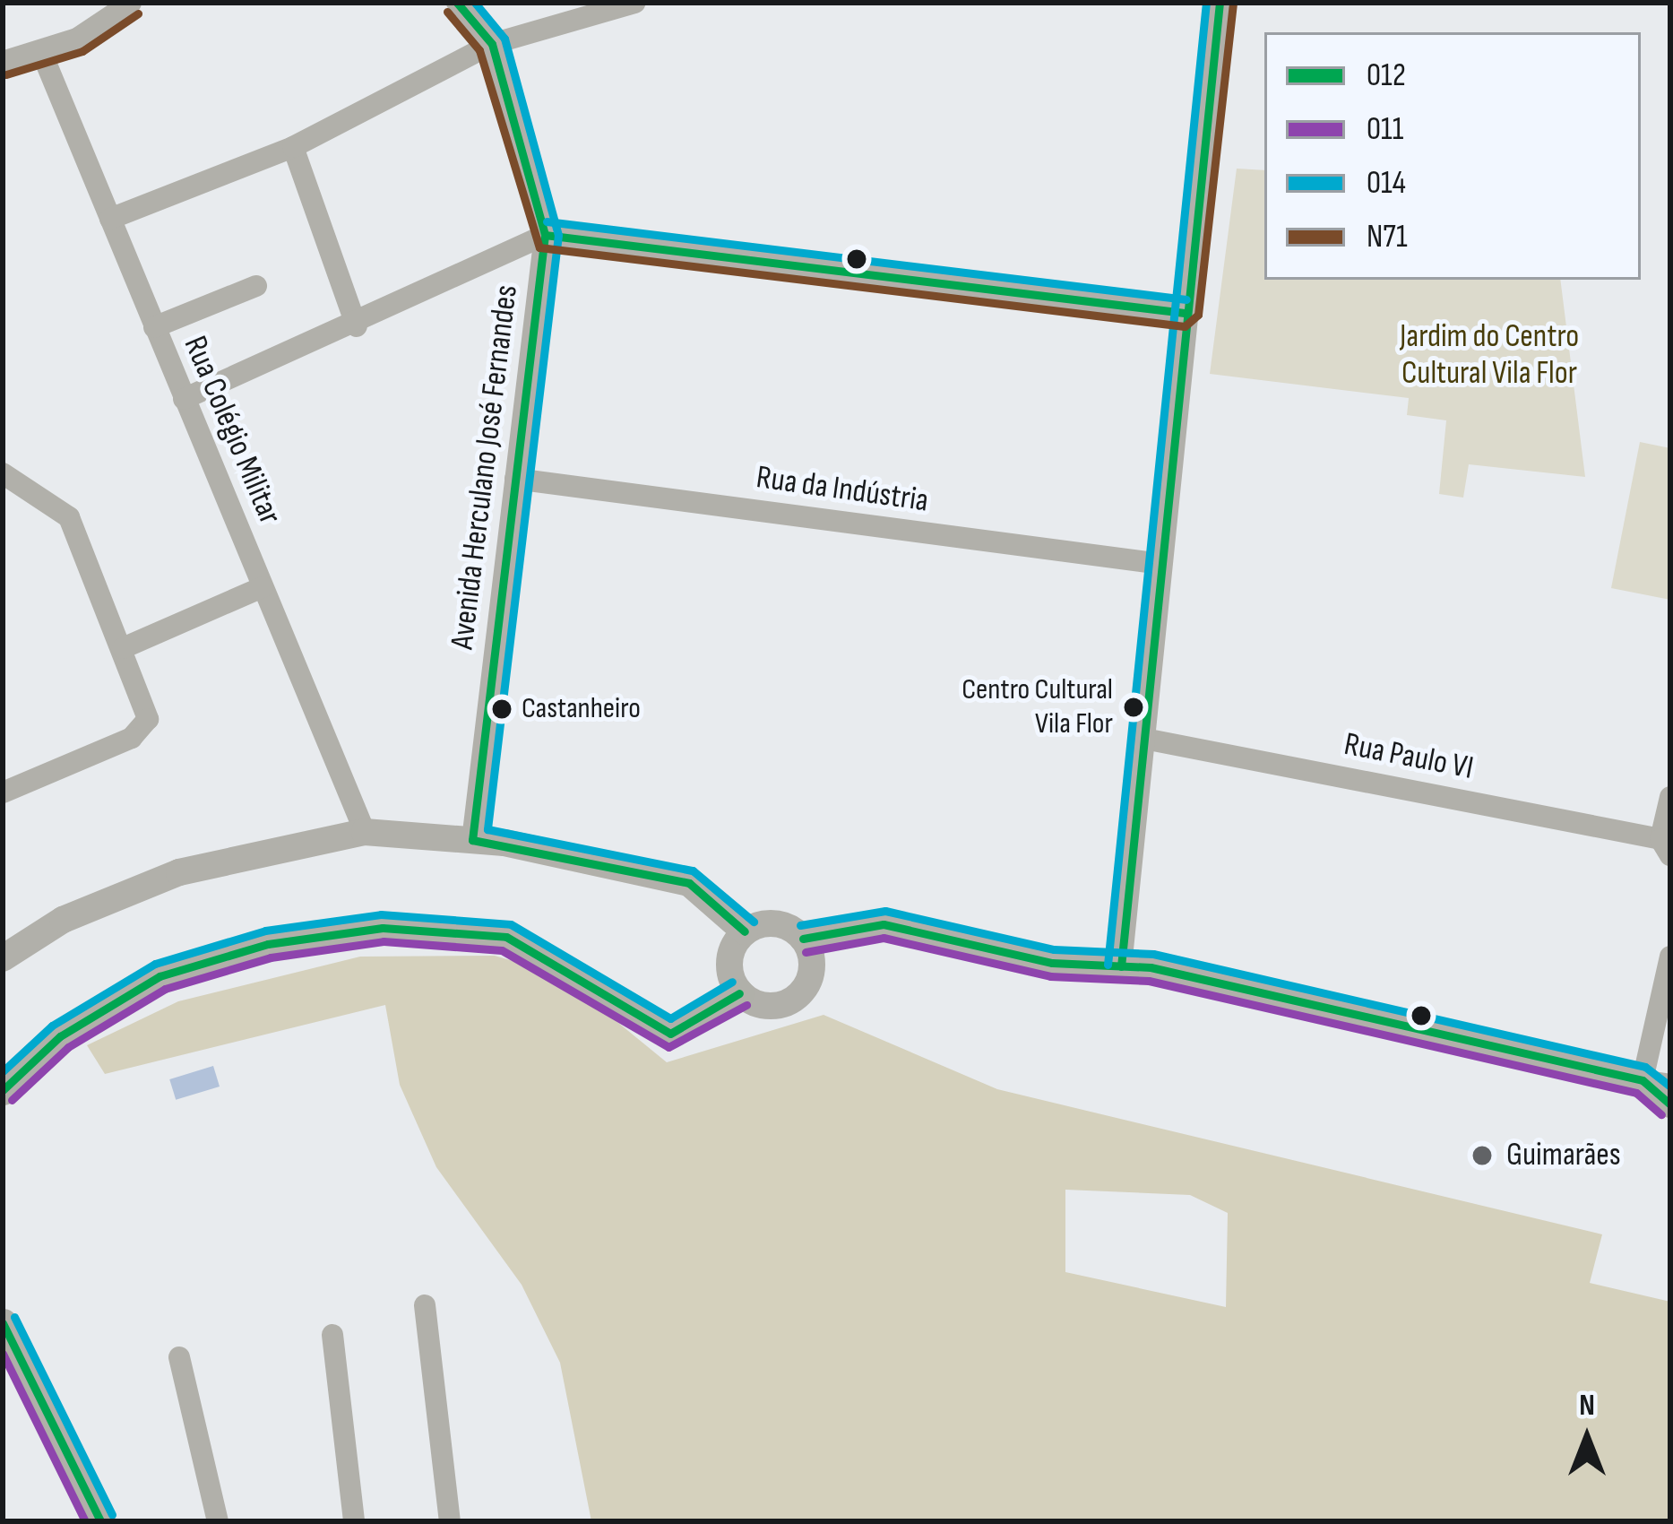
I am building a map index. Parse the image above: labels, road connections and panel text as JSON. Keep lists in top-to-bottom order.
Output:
{
  "streets": {
    "street": [
      "Rua Colégio Militar",
      "Avenida Herculano José Fernandes",
      "Rua da Indústria",
      "Rua Paulo VI"
    ]
  },
  "crossings": [
    ["Avenida Herculano José Fernandes", "Rua da Indústria"]
  ],
  "parks": ["Jardim do Centro Cultural Vila Flor"],
  "places": ["Centro Cultural Vila Flor", "Castanheiro", "Guimarães"],
  "lines": [
    "transit line 012",
    "transit line 014",
    "transit line N71",
    "transit line 011"
  ],
  "legend": [
    "012",
    "011",
    "014",
    "N71"
  ],
  "north": "top"
}
